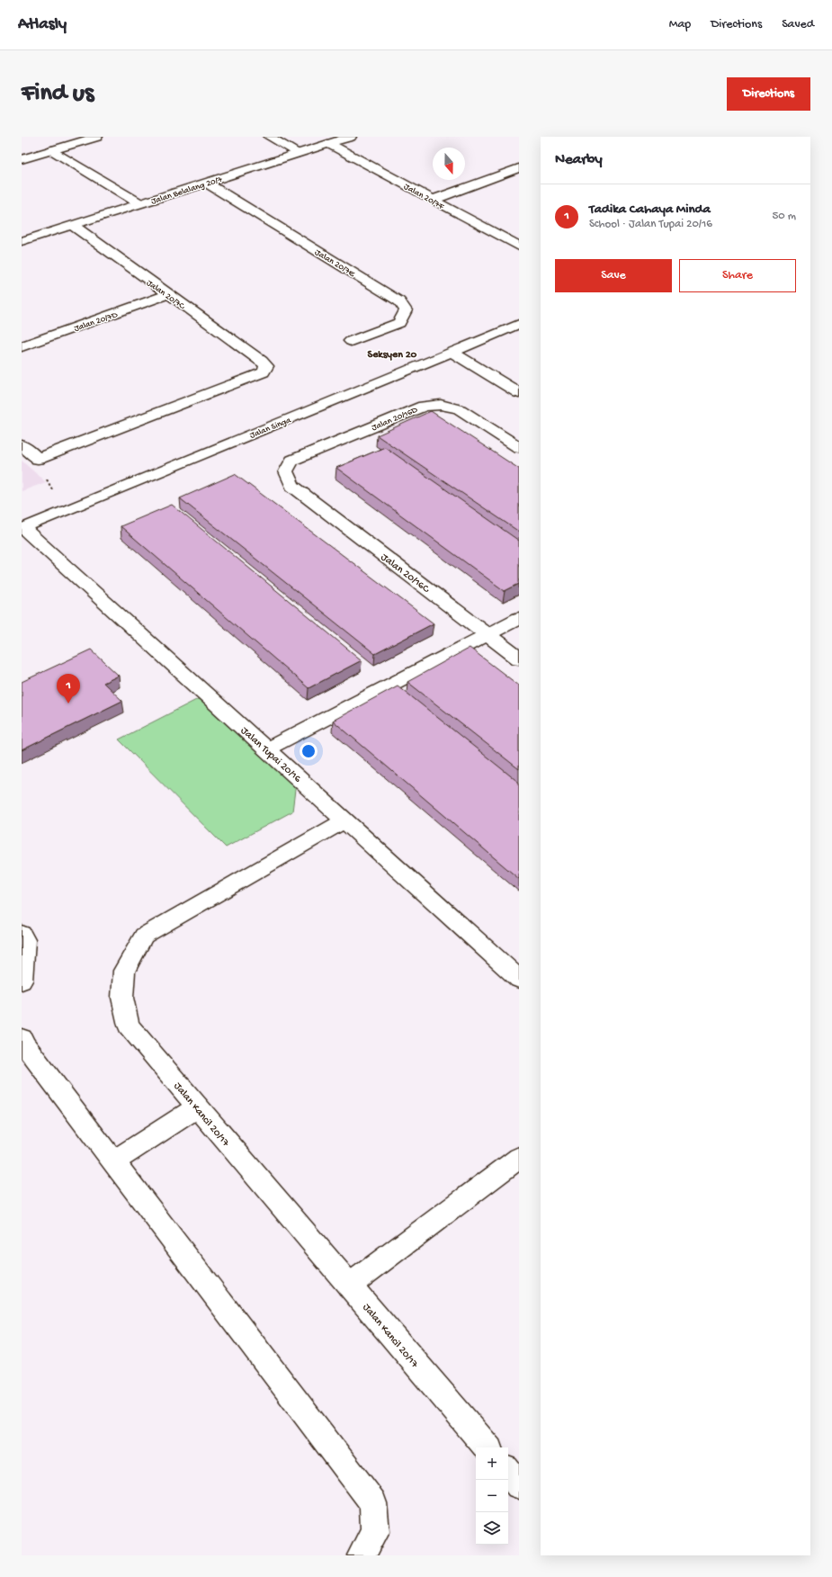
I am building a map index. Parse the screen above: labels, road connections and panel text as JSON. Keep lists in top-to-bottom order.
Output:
{
  "streets": {
    "street": [
      "Jalan Belalang 20/7",
      "Jalan 20/7F",
      "Jalan 20/7E",
      "Jalan 20/7C",
      "Jalan 20/7D",
      "Jalan 20/16D",
      "Jalan Singa",
      "Jalan 20/16C",
      "Jalan Tupai 20/16",
      "Jalan Kancil 20/17"
    ]
  },
  "crossings": [
    ["Jalan Belalang 20/7", "Jalan 20/7F"],
    ["Jalan Belalang 20/7", "Jalan 20/7E"],
    ["Jalan Belalang 20/7", "Jalan 20/7C"],
    ["Jalan 20/7C", "Jalan 20/7D"],
    ["Jalan 20/16D", "Jalan 20/16C"],
    ["Jalan Singa", "Jalan Tupai 20/16"],
    ["Jalan Tupai 20/16", "Jalan Kancil 20/17"]
  ],
  "districts": ["Seksyen 20"],
  "north": "bottom",
  "page": {
    "header": "Atlasly",
    "nav": ["Map", "Directions", "Saved"],
    "buttons": [
      "Directions",
      ["Save", "Share"]
    ],
    "title": "Find us",
    "heading": "Nearby",
    "list": [
      {
        "mark": "1",
        "name": "Tadika Cahaya Minda",
        "note": "School · Jalan Tupai 20/16",
        "value": "50 m"
      }
    ],
    "pins": "1",
    "map_buttons": ["+", "−"]
  }
}
